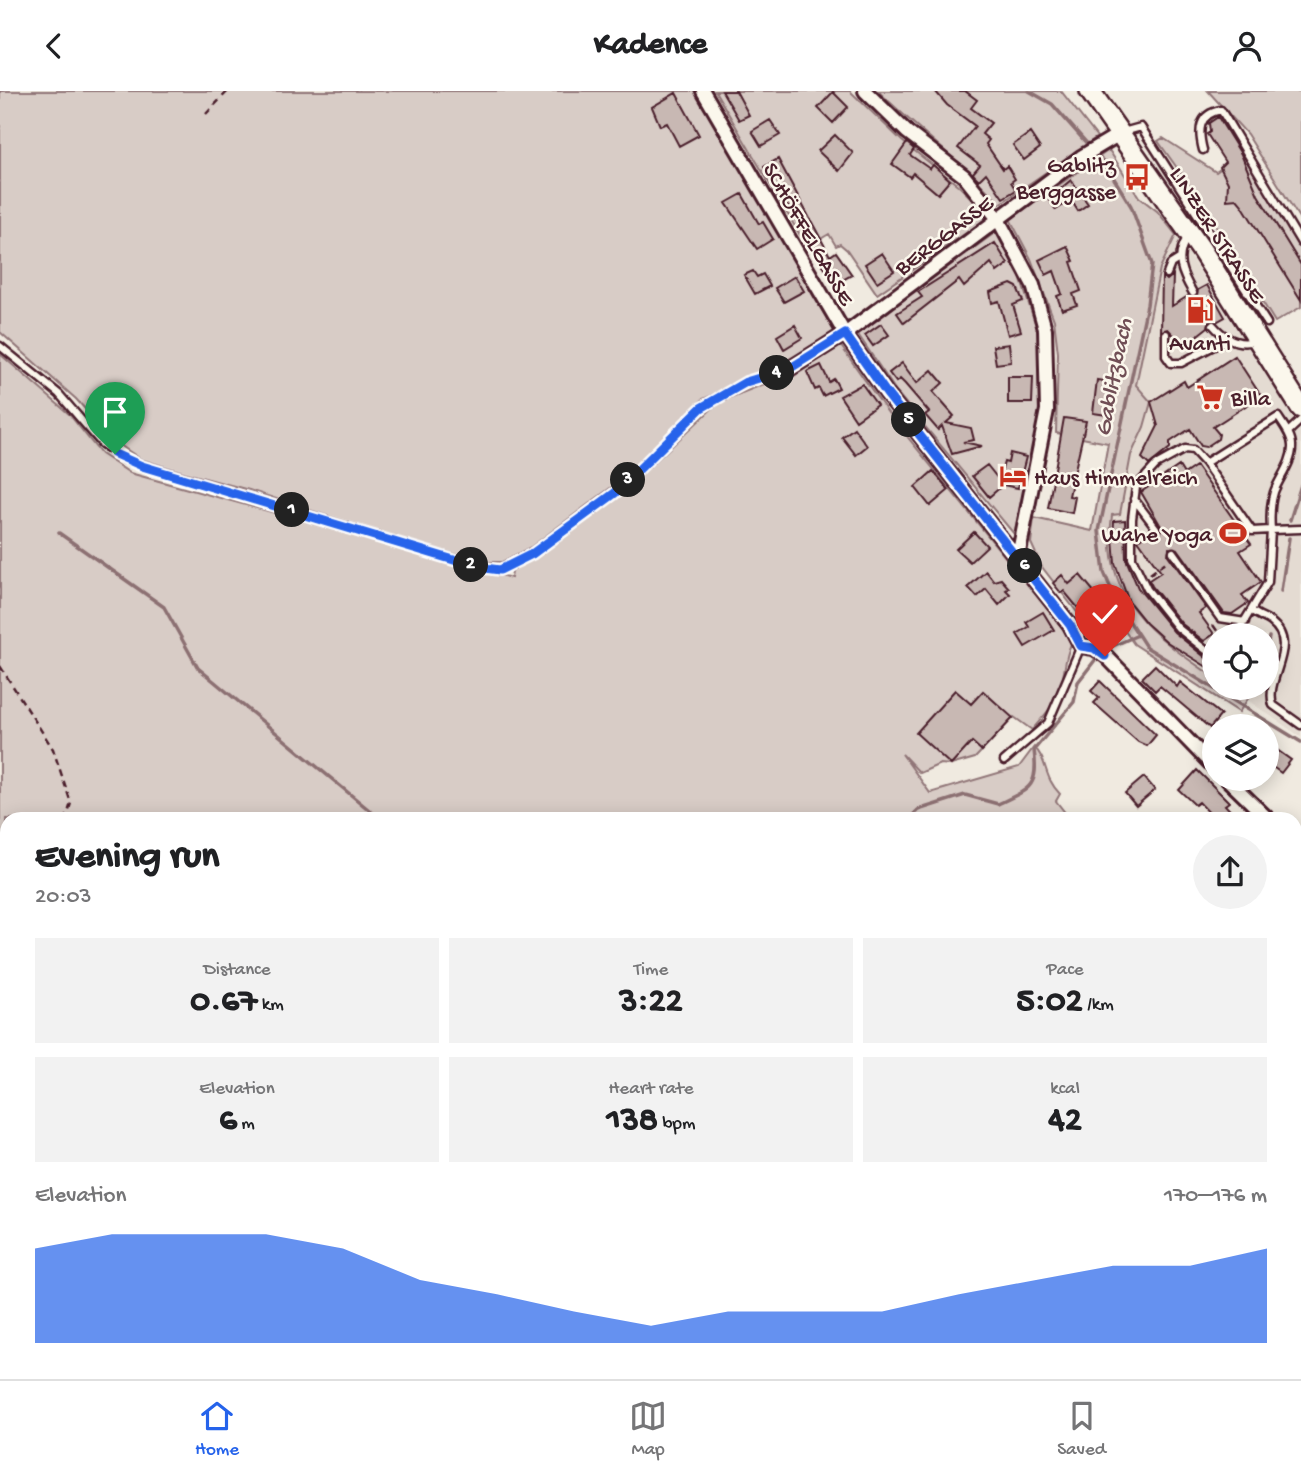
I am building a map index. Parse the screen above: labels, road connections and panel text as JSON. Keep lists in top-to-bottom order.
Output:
{
  "streets": {
    "main road": ["LINZER STRASSE"],
    "street": ["SCHÖFFELGASSE", "BERGGASSE"]
  },
  "crossings": [
    ["SCHÖFFELGASSE", "BERGGASSE"],
    ["BERGGASSE", "LINZER STRASSE"]
  ],
  "water": ["Gablitzbach"],
  "places": {
    "bus stop": ["Gablitz Berggasse"],
    "fuel station": ["Avanti"],
    "supermarket": ["Billa"],
    "hotel": ["Haus Himmelreich"],
    "sports": ["Wahe Yoga"]
  },
  "page": {
    "header": "Kadence",
    "pins": [
      "4",
      "5",
      "3",
      "1",
      "2",
      "6"
    ],
    "heading": ["Evening run", "20:03"],
    "stats": [
      ["Distance", "0.67 km"],
      ["Time", "3:22"],
      ["Pace", "5:02 /km"],
      ["Elevation", "6 m"],
      ["Heart rate", "138 bpm"],
      ["kcal", "42"]
    ],
    "chart": ["Elevation", "170–176 m"],
    "tabs": ["Home", "Map", "Saved"]
  }
}
